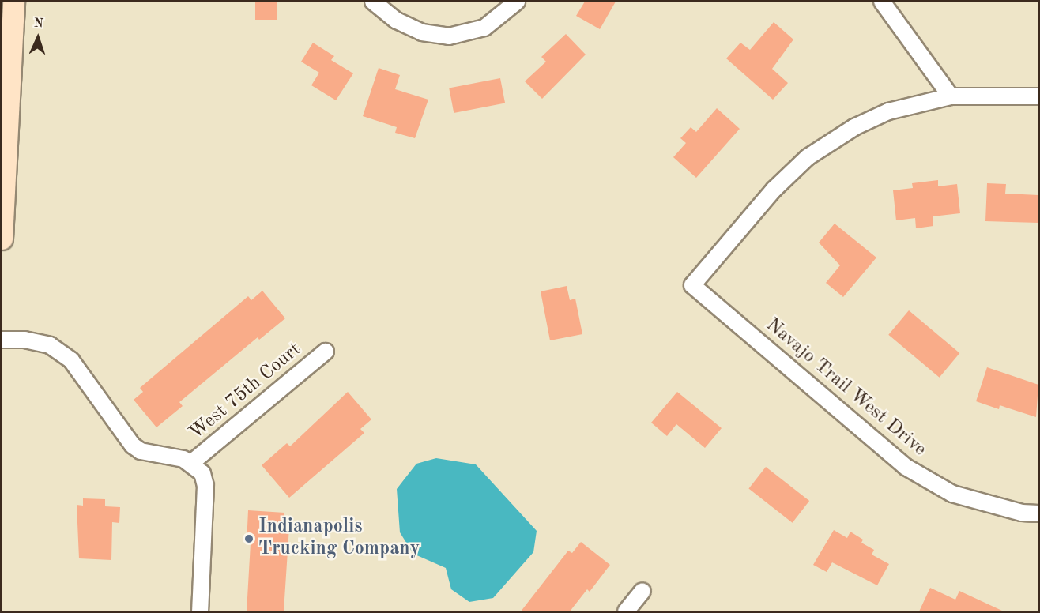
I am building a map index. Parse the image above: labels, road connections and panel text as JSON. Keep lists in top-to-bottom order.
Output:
{
  "streets": {
    "street": ["Navajo Trail West Drive", "West 75th Court"]
  },
  "places": ["Indianapolis Trucking Company"],
  "north": "top"
}
